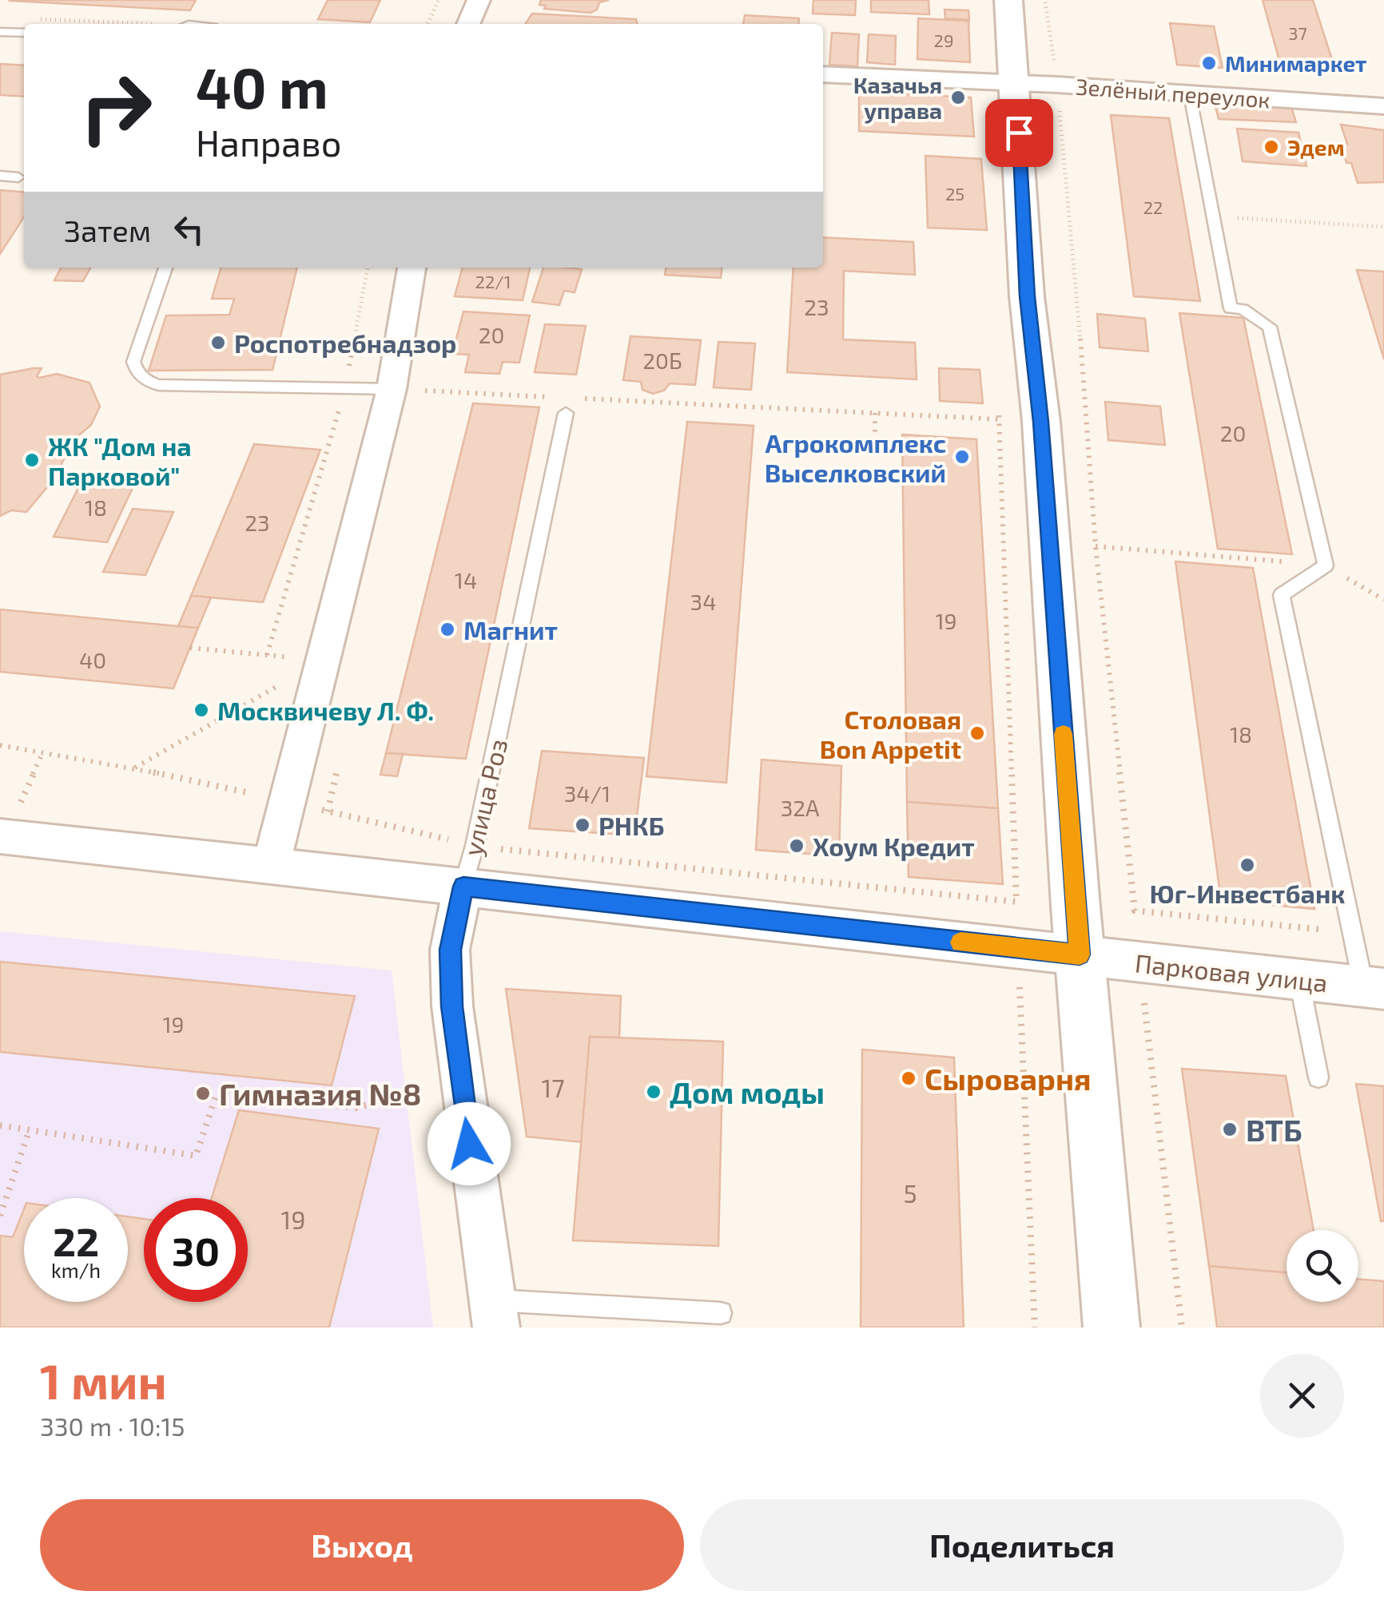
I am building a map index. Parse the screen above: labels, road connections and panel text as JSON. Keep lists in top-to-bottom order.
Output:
{
  "streets": {
    "street": ["Зелёный переулок", "улица Роз", "Парковая улица"]
  },
  "crossings": [
    ["улица Роз", "Парковая улица"]
  ],
  "places": [
    "Минимаркет",
    "Казачья управа",
    "Эдем",
    "Роспотребнадзор",
    "Агрокомплекс Выселковский",
    "ЖК \"Дом на Парковой\"",
    "Магнит",
    "Москвичеву Л. Ф.",
    "Столовая Bon Appetit",
    "РНКБ",
    "Хоум Кредит",
    "Юг-Инвестбанк",
    "Сыроварня",
    "Дом моды",
    "Гимназия №8",
    "ВТБ"
  ],
  "house_numbers": [
    "37",
    "29",
    "25",
    "22",
    "22/1",
    "23",
    "20",
    "20Б",
    "20",
    "18",
    "23",
    "14",
    "34",
    "19",
    "40",
    "18",
    "34/1",
    "32А",
    "19",
    "17",
    "5",
    "19"
  ],
  "page": {
    "turn": ["40 m", "Направо"],
    "then": "Затем",
    "speed": "22 km/h",
    "limit": "30",
    "heading": ["1 мин", "330 m · 10:15"],
    "buttons": ["Выход", "Поделиться"]
  }
}
